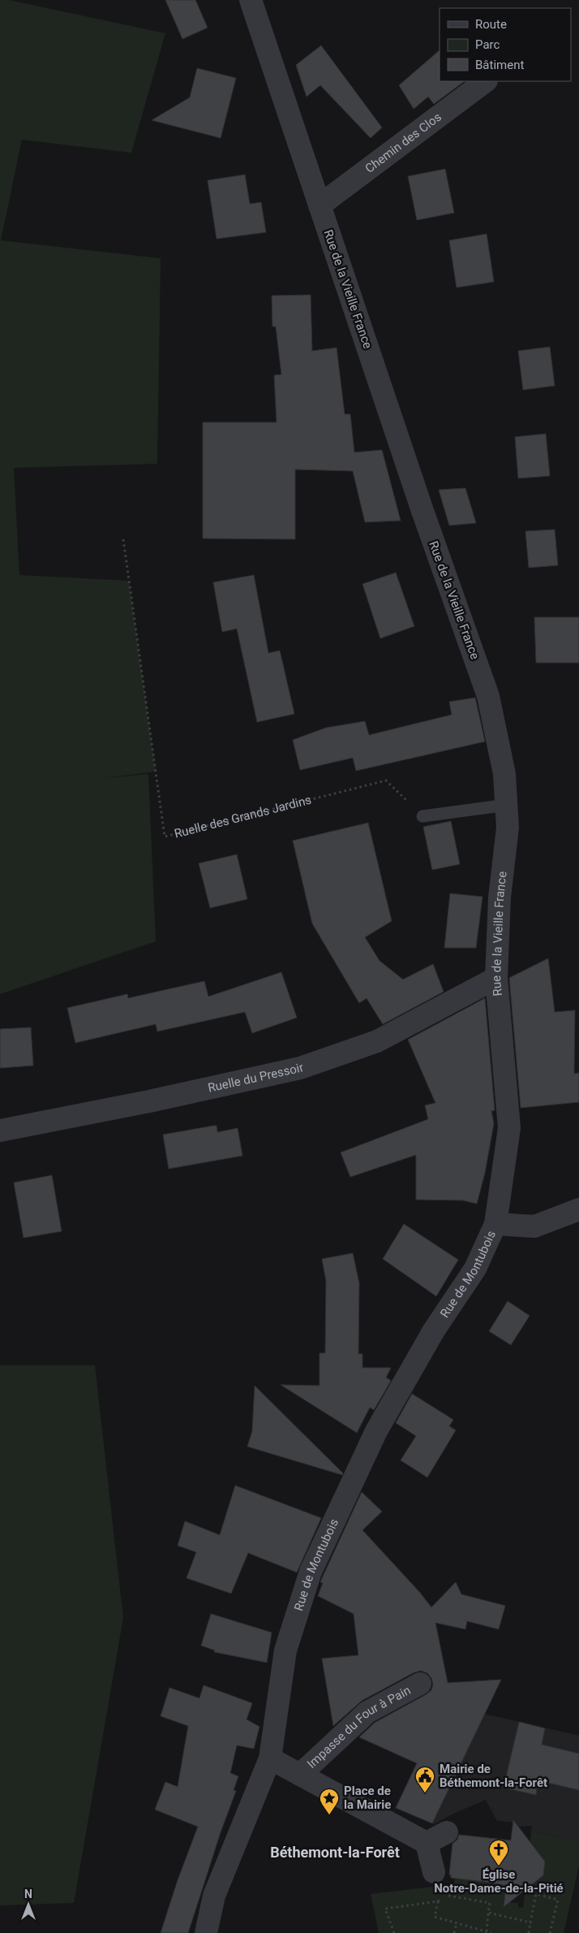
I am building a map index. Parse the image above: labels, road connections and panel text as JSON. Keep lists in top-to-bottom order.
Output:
{
  "streets": {
    "street": [
      "Chemin des Clos",
      "Rue de la Vieille France",
      "Ruelle du Pressoir",
      "Rue de Montubois",
      "Impasse du Four à Pain"
    ],
    "path": ["Ruelle des Grands Jardins"]
  },
  "crossings": [
    ["Chemin des Clos", "Rue de la Vieille France"],
    ["Rue de la Vieille France", "Ruelle du Pressoir"],
    ["Rue de la Vieille France", "Rue de Montubois"]
  ],
  "districts": ["Béthemont-la-Forêt"],
  "places": {
    "public building": ["Mairie de Béthemont-la-Forêt"],
    "place": ["Place de la Mairie"],
    "church": ["Église Notre-Dame-de-la-Pitié"]
  },
  "legend": ["Route", "Parc", "Bâtiment"],
  "north": "top"
}
